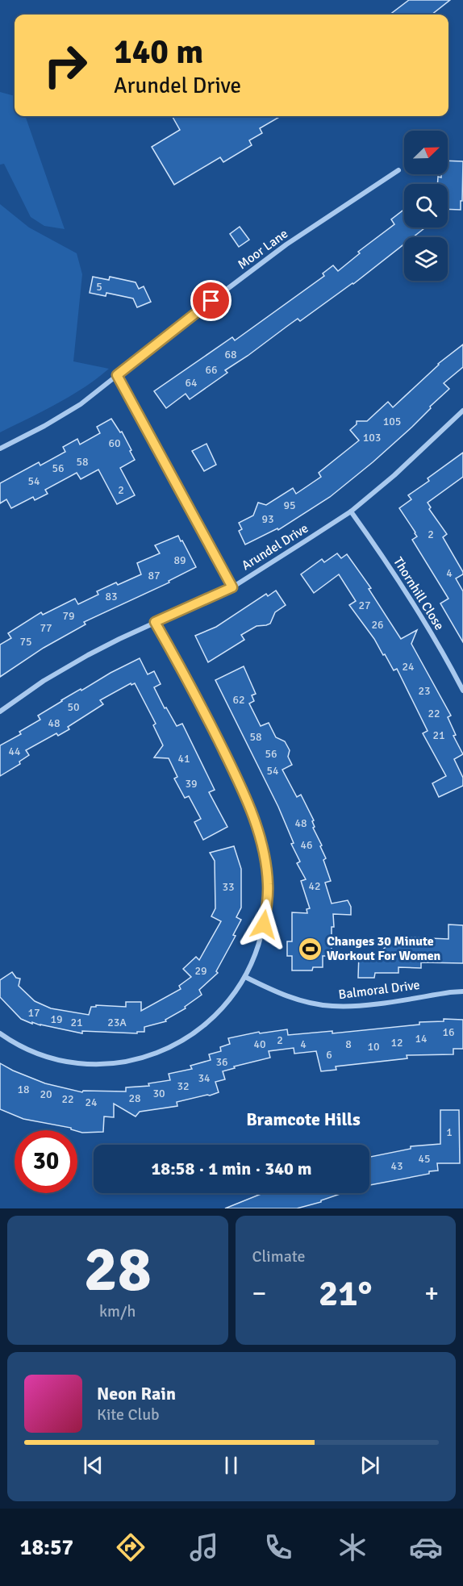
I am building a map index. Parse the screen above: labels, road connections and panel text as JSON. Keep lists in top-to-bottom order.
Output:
{
  "streets": {
    "street": [
      "Moor Lane",
      "Arundel Drive",
      "Thornhill Close",
      "Balmoral Drive"
    ]
  },
  "crossings": [
    ["Arundel Drive", "Thornhill Close"]
  ],
  "districts": ["Bramcote Hills"],
  "places": {
    "sports": ["Changes 30 Minute Workout For Women"]
  },
  "house_numbers": [
    "5",
    "68",
    "66",
    "64",
    "105",
    "103",
    "60",
    "58",
    "56",
    "54",
    "2",
    "95",
    "93",
    "2",
    "89",
    "4",
    "87",
    "83",
    "27",
    "79",
    "26",
    "77",
    "75",
    "24",
    "23",
    "62",
    "50",
    "22",
    "48",
    "21",
    "58",
    "44",
    "56",
    "41",
    "54",
    "39",
    "48",
    "46",
    "42",
    "33",
    "29",
    "17",
    "19",
    "21",
    "23A",
    "16",
    "14",
    "2",
    "12",
    "40",
    "4",
    "8",
    "10",
    "6",
    "36",
    "34",
    "32",
    "18",
    "30",
    "20",
    "28",
    "22",
    "24",
    "1",
    "45",
    "43"
  ],
  "north": "top right",
  "page": {
    "turn": ["140 m", "Arundel Drive"],
    "limit": "30",
    "trip": "18:58 · 1 min · 340 m",
    "tile": [
      ["28", "km/h"],
      "Climate"
    ],
    "heat": ["−", "21°", "+"],
    "song": ["Neon Rain", "Kite Club"],
    "tabs": "18:57"
  }
}
